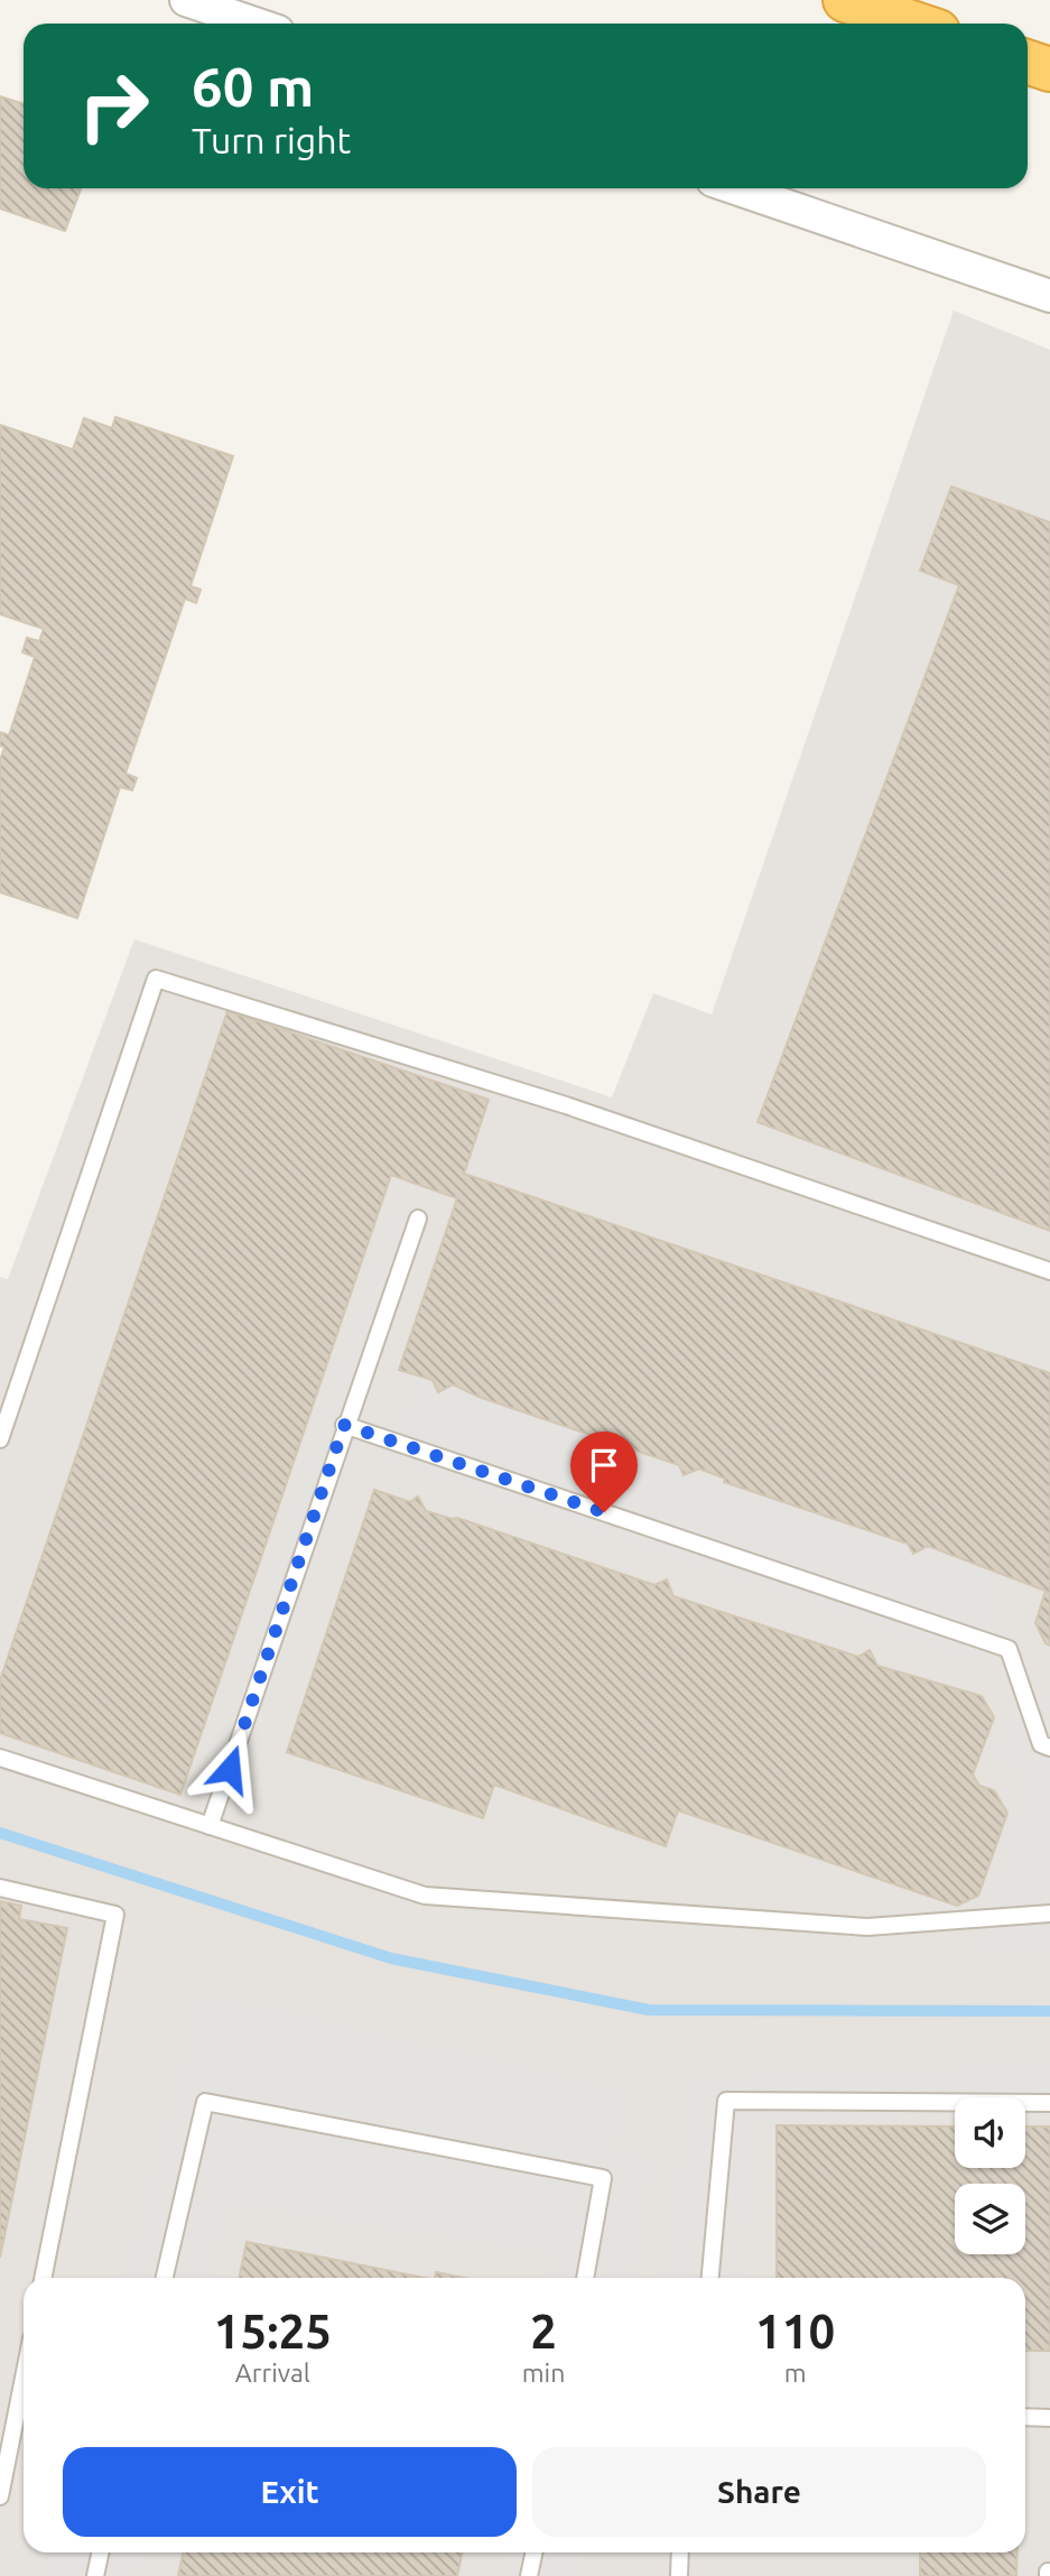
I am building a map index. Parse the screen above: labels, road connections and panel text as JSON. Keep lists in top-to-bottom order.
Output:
{
  "page": {
    "turn": ["60 m", "Turn right"],
    "eta": [
      "15:25",
      "Arrival",
      "2",
      "min",
      "110",
      "m"
    ],
    "buttons": ["Exit", "Share"]
  }
}
